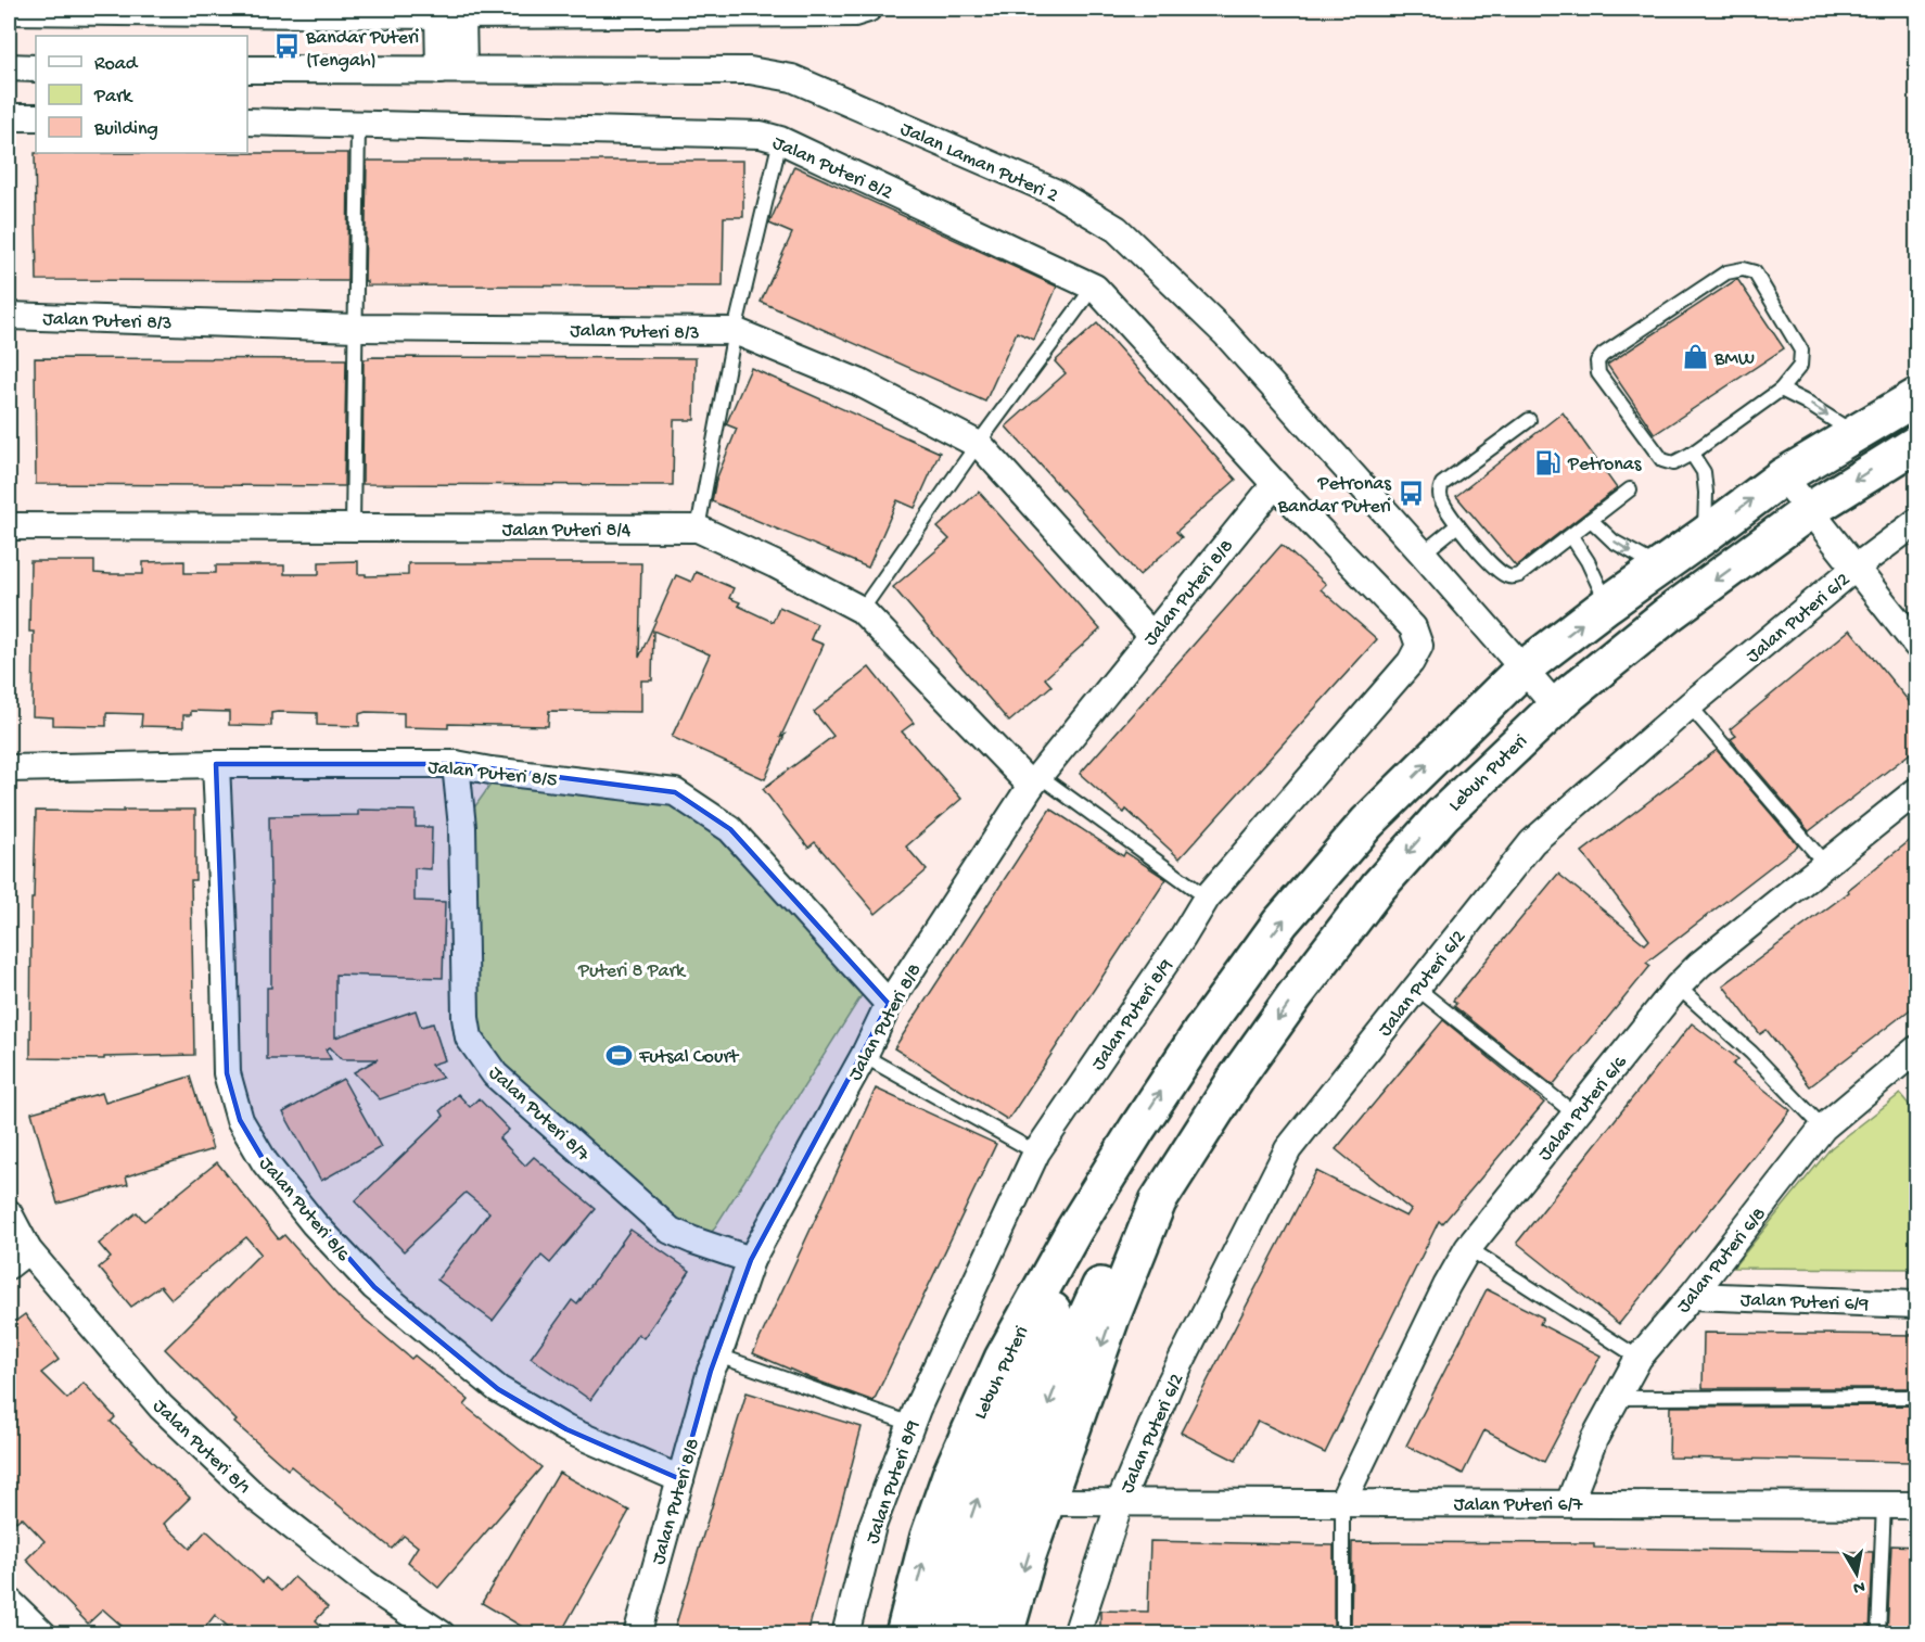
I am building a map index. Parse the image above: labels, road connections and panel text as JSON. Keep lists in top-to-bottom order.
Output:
{
  "streets": {
    "main road": ["Lebuh Puteri"],
    "street": [
      "Jalan Laman Puteri 2",
      "Jalan Puteri 8/2",
      "Jalan Puteri 8/3",
      "Jalan Puteri 8/4",
      "Jalan Puteri 8/8",
      "Jalan Puteri 6/2",
      "Jalan Puteri 8/5",
      "Jalan Puteri 8/9",
      "Jalan Puteri 6/6",
      "Jalan Puteri 8/7",
      "Jalan Puteri 8/6",
      "Jalan Puteri 6/8",
      "Jalan Puteri 6/9",
      "Jalan Puteri 8/1",
      "Jalan Puteri 6/7"
    ]
  },
  "crossings": [
    ["Jalan Laman Puteri 2", "Lebuh Puteri"],
    ["Jalan Puteri 8/2", "Jalan Puteri 8/8"],
    ["Jalan Puteri 8/2", "Jalan Puteri 8/9"],
    ["Jalan Puteri 8/3", "Jalan Puteri 8/8"],
    ["Jalan Puteri 8/4", "Jalan Puteri 8/8"],
    ["Jalan Puteri 8/8", "Jalan Puteri 8/5"],
    ["Jalan Puteri 8/8", "Jalan Puteri 8/9"],
    ["Jalan Puteri 8/8", "Jalan Puteri 8/7"],
    ["Jalan Puteri 8/8", "Jalan Puteri 8/6"],
    ["Jalan Puteri 6/2", "Jalan Puteri 6/7"],
    ["Jalan Puteri 8/5", "Jalan Puteri 8/7"],
    ["Jalan Puteri 8/5", "Jalan Puteri 8/6"],
    ["Lebuh Puteri", "Jalan Puteri 6/7"],
    ["Jalan Puteri 6/6", "Jalan Puteri 6/7"],
    ["Jalan Puteri 6/8", "Jalan Puteri 6/9"],
    ["Jalan Puteri 6/8", "Jalan Puteri 6/7"]
  ],
  "parks": ["Puteri 8 Park"],
  "places": {
    "bus stop": ["Bandar Puteri (Tengah)", "Petronas Bandar Puteri"],
    "shop": ["BMW"],
    "fuel station": ["Petronas"],
    "sports": ["Futsal Court"]
  },
  "legend": ["Road", "Park", "Building"],
  "north": "bottom"
}
